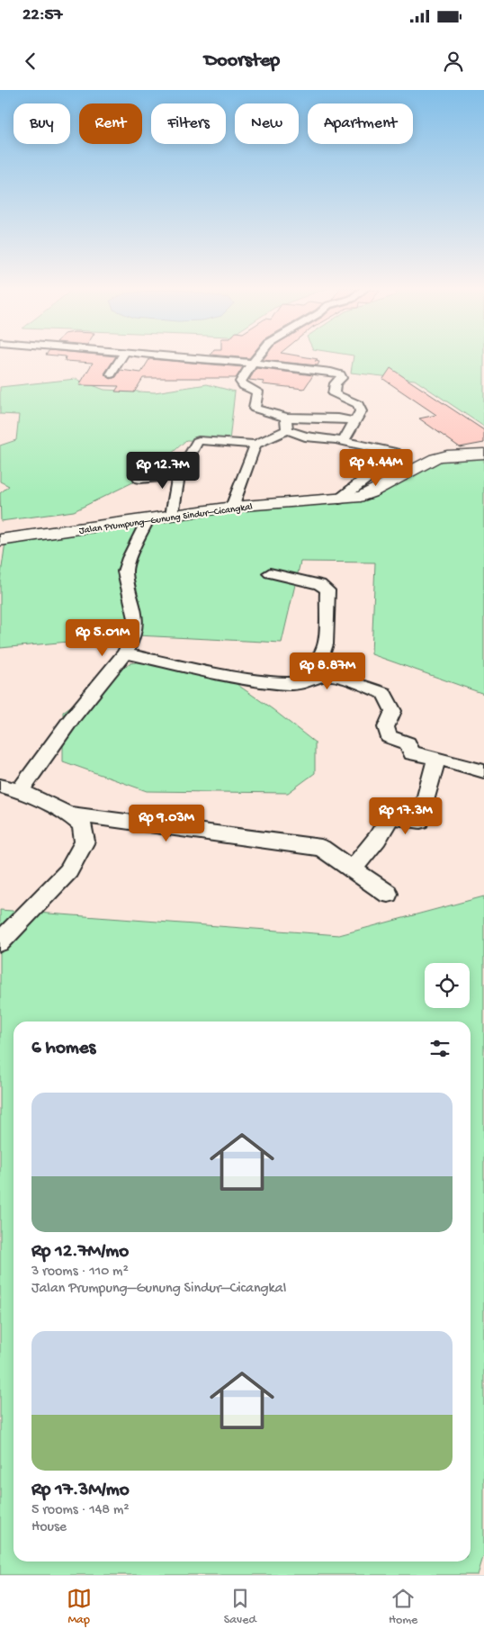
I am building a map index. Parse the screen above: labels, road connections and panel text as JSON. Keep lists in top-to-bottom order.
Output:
{
  "streets": {
    "main road": ["Jalan Prumpung–Gunung Sindur–Cicangkal"]
  },
  "page": {
    "status": "22:57",
    "header": "Doorstep",
    "chip": [
      "Buy",
      "Rent",
      "Filters",
      "New",
      "Apartment"
    ],
    "price": [
      "Rp 4.44M",
      "Rp 12.7M",
      "Rp 5.01M",
      "Rp 8.87M",
      "Rp 17.3M",
      "Rp 9.03M"
    ],
    "heading": "6 homes",
    "list": [
      {
        "name": "Rp 12.7M/mo",
        "note": "3 rooms · 110 m² · Jalan Prumpung–Gunung Sindur–Cicangkal"
      },
      {
        "name": "Rp 17.3M/mo",
        "note": "5 rooms · 148 m² · House"
      }
    ],
    "tabs": ["Map", "Saved", "Home"]
  }
}
